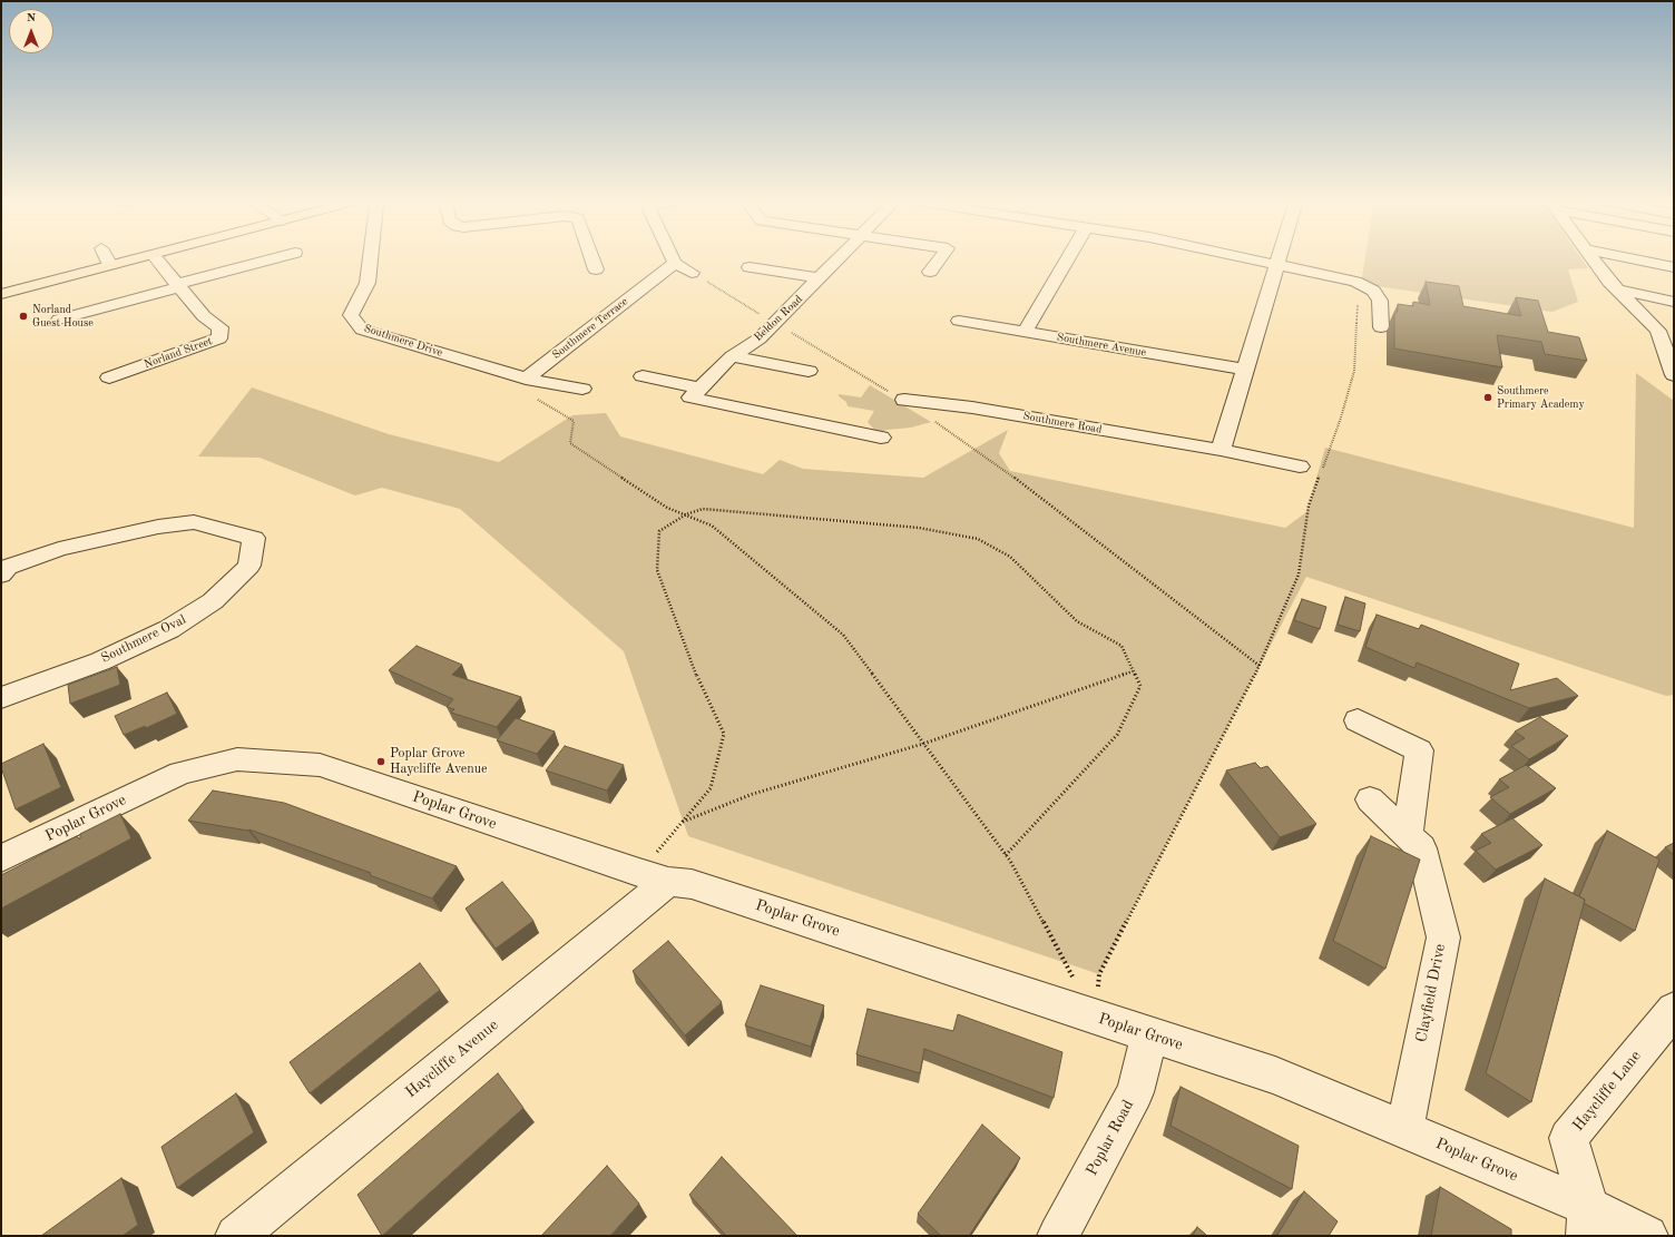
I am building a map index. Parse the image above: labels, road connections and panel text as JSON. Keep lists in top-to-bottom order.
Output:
{
  "streets": {
    "street": [
      "Beldon Road",
      "Southmere Terrace",
      "Southmere Drive",
      "Southmere Avenue",
      "Norland Street",
      "Southmere Road",
      "Southmere Oval",
      "Poplar Grove",
      "Clayfield Drive",
      "Haycliffe Avenue",
      "Haycliffe Lane",
      "Poplar Road"
    ]
  },
  "crossings": [
    ["Southmere Terrace", "Southmere Drive"],
    ["Poplar Grove", "Clayfield Drive"],
    ["Poplar Grove", "Haycliffe Avenue"],
    ["Poplar Grove", "Haycliffe Lane"],
    ["Poplar Grove", "Poplar Road"]
  ],
  "places": ["Norland Guest House", "Southmere Primary Academy", "Poplar Grove Haycliffe Avenue"],
  "north": "top"
}
